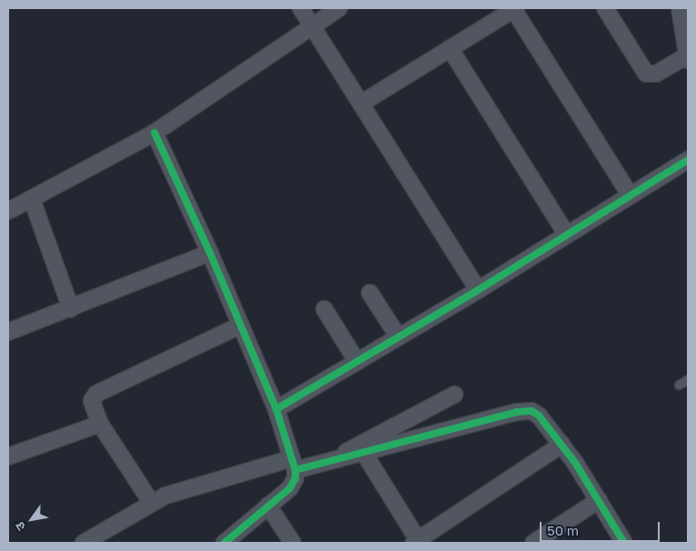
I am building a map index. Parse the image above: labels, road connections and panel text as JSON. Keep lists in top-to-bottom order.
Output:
{
  "scale_bar": "50 m",
  "north": "bottom left"
}
